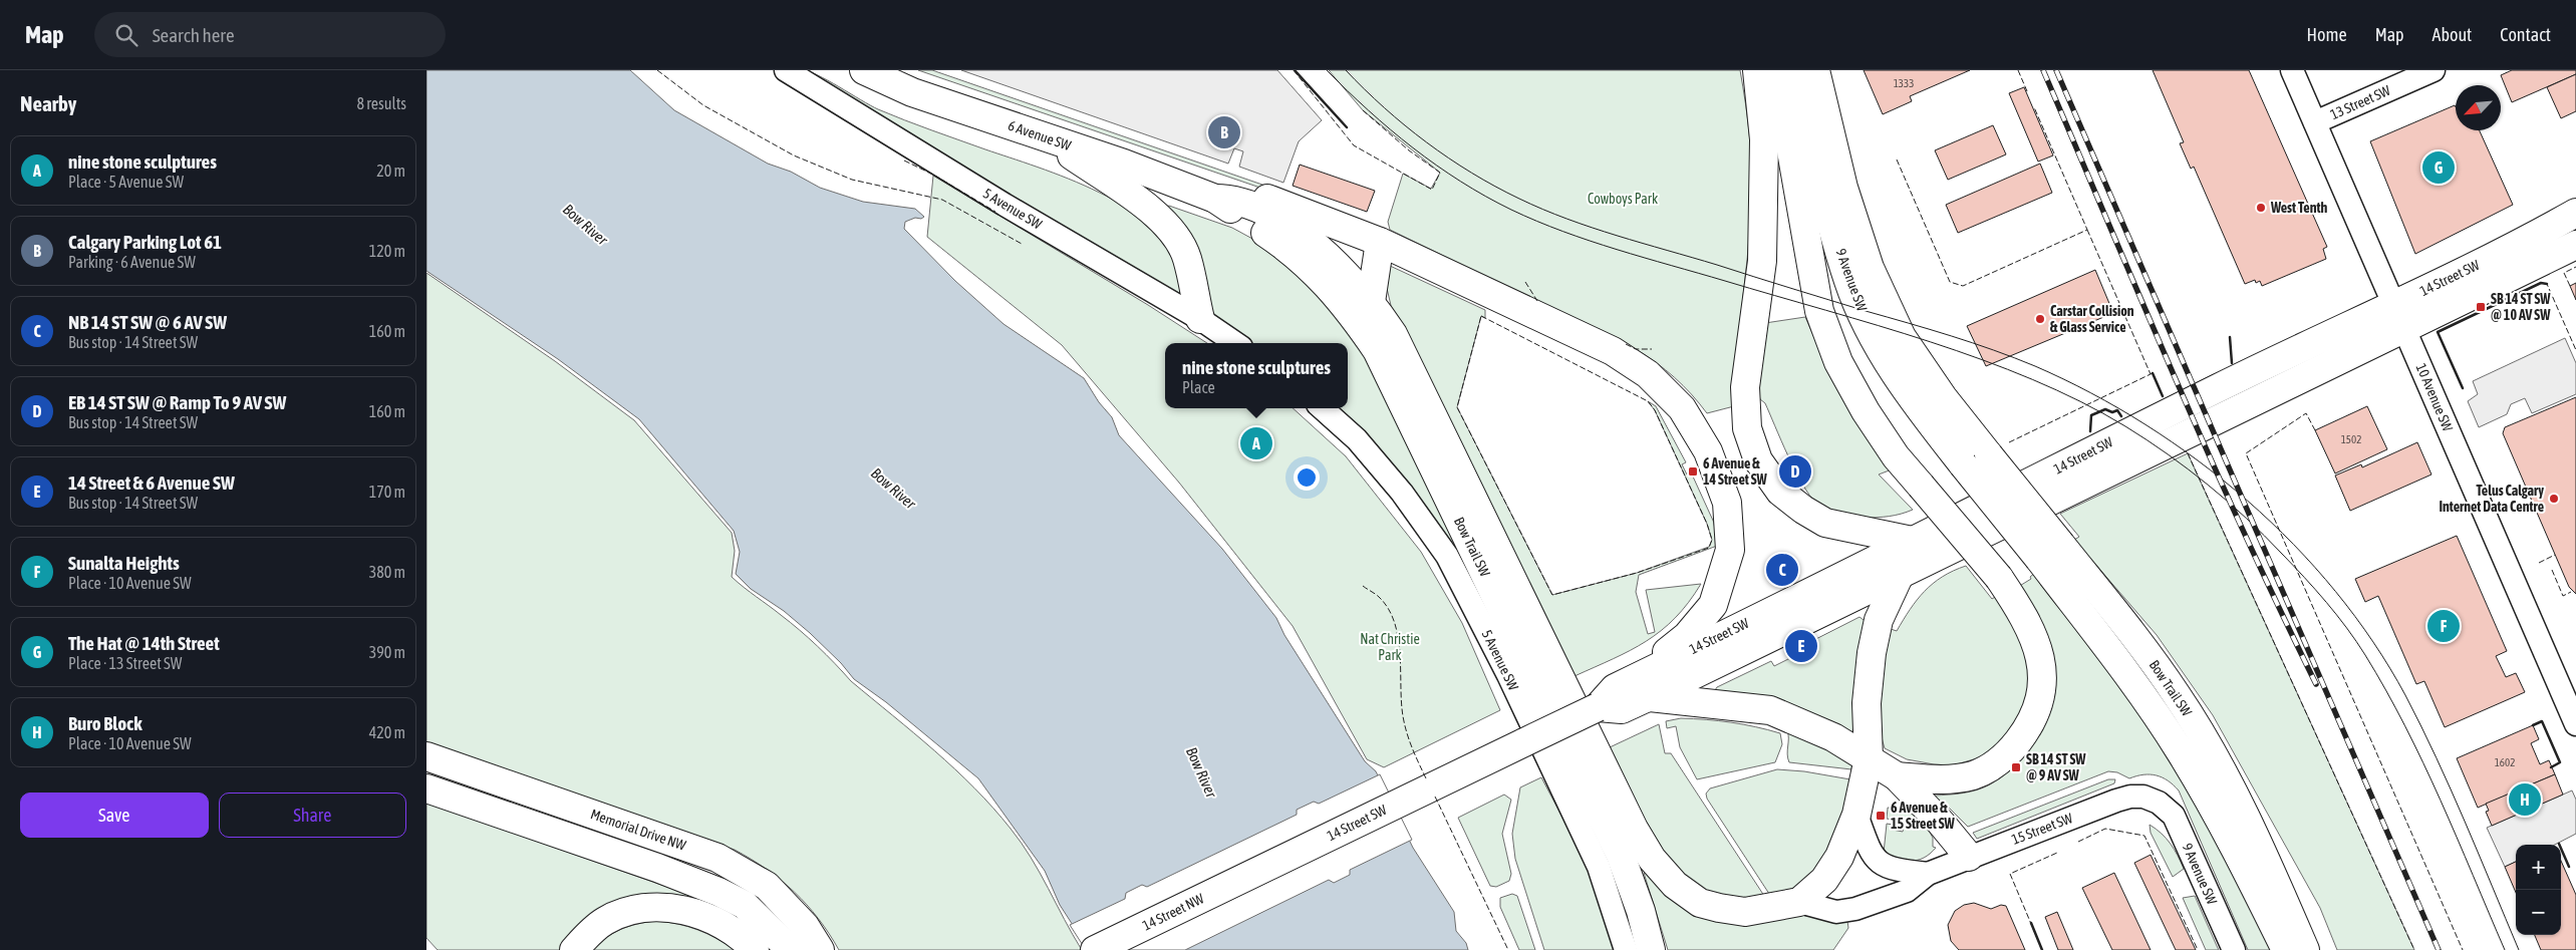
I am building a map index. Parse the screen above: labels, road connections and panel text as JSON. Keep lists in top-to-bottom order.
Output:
{
  "streets": {
    "main road": [
      "6 Avenue SW",
      "14 Street SW",
      "9 Avenue SW",
      "Bow Trail SW",
      "Memorial Drive NW",
      "14 Street NW"
    ],
    "street": [
      "13 Street SW",
      "5 Avenue SW",
      "10 Avenue SW",
      "15 Street SW"
    ]
  },
  "crossings": [
    ["13 Street SW", "10 Avenue SW"],
    ["6 Avenue SW", "Bow Trail SW"],
    ["14 Street SW", "10 Avenue SW"],
    ["14 Street SW", "14 Street NW"],
    ["9 Avenue SW", "Bow Trail SW"],
    ["9 Avenue SW", "15 Street SW"]
  ],
  "water": ["Bow River"],
  "parks": ["Cowboys Park", "Nat Christie Park"],
  "places": {
    "other": ["West Tenth", "Carstar Collision & Glass Service", "Telus Calgary Internet Data Centre"],
    "transit": [
      "SB 14 ST SW @ 10 AV SW",
      "6 Avenue & 14 Street SW",
      "SB 14 ST SW @ 9 AV SW",
      "6 Avenue & 15 Street SW"
    ]
  },
  "house_numbers": ["1333", "1502", "1602"],
  "north": "bottom left",
  "page": {
    "header": "Map",
    "search": "Search here",
    "nav": [
      "Home",
      "Map",
      "About",
      "Contact"
    ],
    "heading": ["Nearby", "8 results"],
    "pins": [
      "B",
      "G",
      "A",
      "D",
      "C",
      "F",
      "E",
      "H"
    ],
    "list": [
      {
        "mark": "A",
        "name": "nine stone sculptures",
        "note": "Place · 5 Avenue SW",
        "value": "20 m"
      },
      {
        "mark": "B",
        "name": "Calgary Parking Lot 61",
        "note": "Parking · 6 Avenue SW",
        "value": "120 m"
      },
      {
        "mark": "C",
        "name": "NB 14 ST SW @ 6 AV SW",
        "note": "Bus stop · 14 Street SW",
        "value": "160 m"
      },
      {
        "mark": "D",
        "name": "EB 14 ST SW @ Ramp To 9 AV SW",
        "note": "Bus stop · 14 Street SW",
        "value": "160 m"
      },
      {
        "mark": "E",
        "name": "14 Street & 6 Avenue SW",
        "note": "Bus stop · 14 Street SW",
        "value": "170 m"
      },
      {
        "mark": "F",
        "name": "Sunalta Heights",
        "note": "Place · 10 Avenue SW",
        "value": "380 m"
      },
      {
        "mark": "G",
        "name": "The Hat @ 14th Street",
        "note": "Place · 13 Street SW",
        "value": "390 m"
      },
      {
        "mark": "H",
        "name": "Buro Block",
        "note": "Place · 10 Avenue SW",
        "value": "420 m"
      }
    ],
    "popup": ["nine stone sculptures", "Place"],
    "buttons": ["Save", "Share"],
    "map_buttons": ["+", "−"]
  }
}
